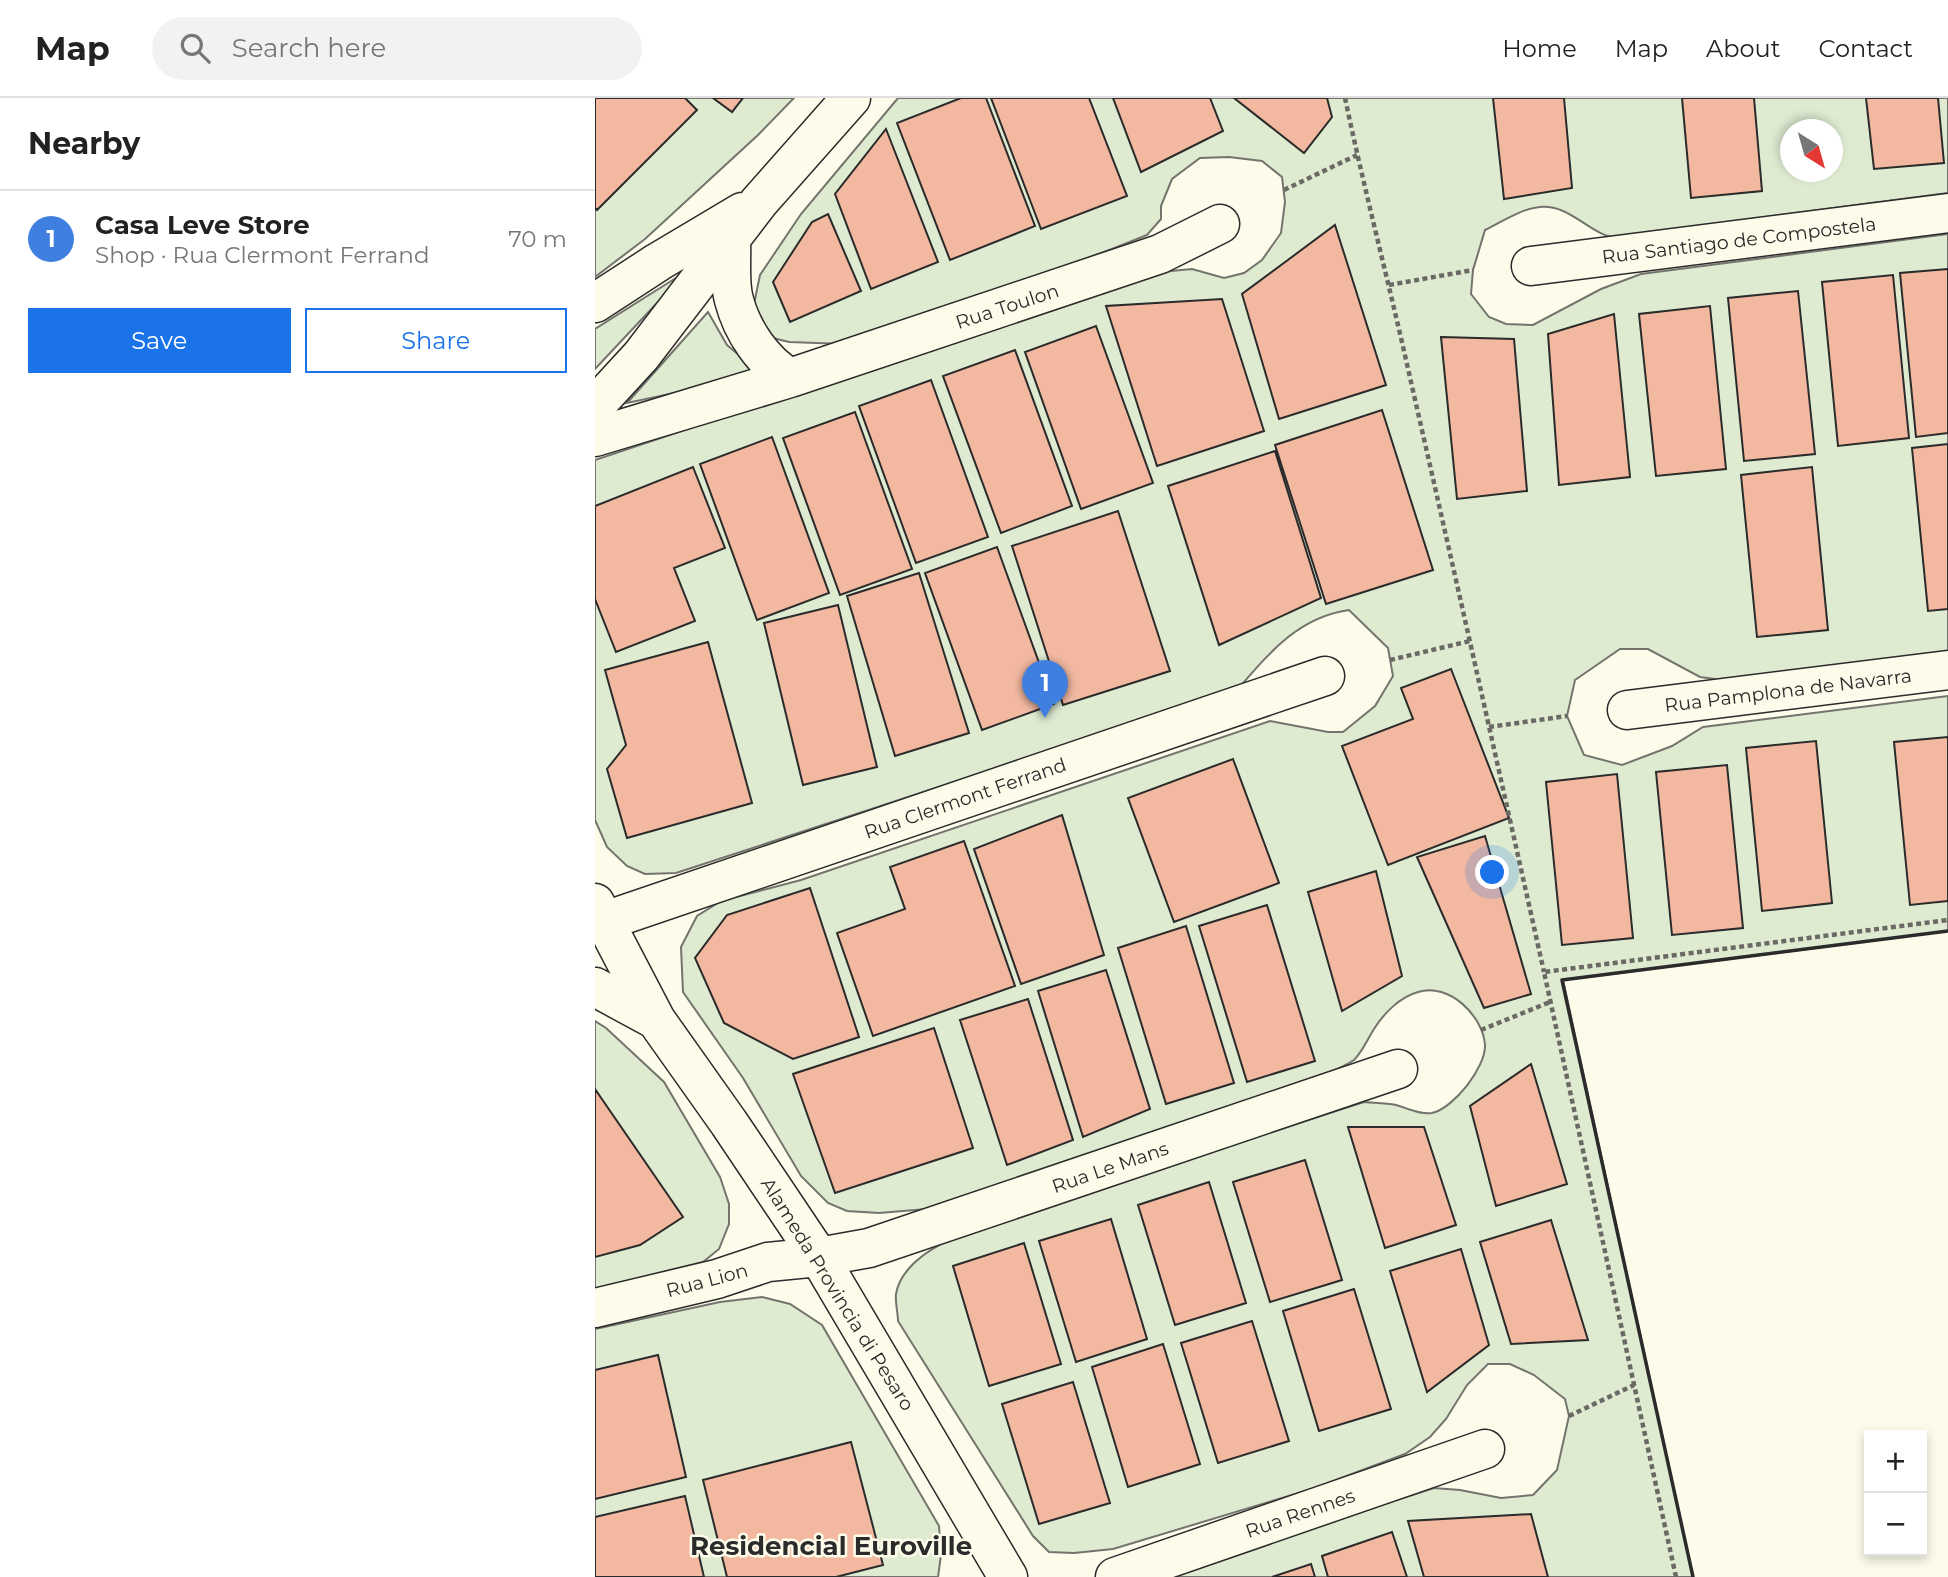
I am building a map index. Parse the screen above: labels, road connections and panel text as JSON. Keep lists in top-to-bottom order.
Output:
{
  "streets": {
    "street": [
      "Rua Santiago de Compostela",
      "Rua Toulon",
      "Rua Pamplona de Navarra",
      "Rua Clermont Ferrand",
      "Rua Le Mans",
      "Rua Lion",
      "Alameda Provincia di Pesaro",
      "Rua Rennes"
    ]
  },
  "crossings": [
    ["Rua Clermont Ferrand", "Alameda Provincia di Pesaro"],
    ["Rua Le Mans", "Rua Lion"],
    ["Rua Le Mans", "Alameda Provincia di Pesaro"],
    ["Rua Lion", "Alameda Provincia di Pesaro"]
  ],
  "districts": ["Residencial Euroville"],
  "north": "bottom right",
  "page": {
    "header": "Map",
    "search": "Search here",
    "nav": [
      "Home",
      "Map",
      "About",
      "Contact"
    ],
    "heading": "Nearby",
    "list": [
      {
        "mark": "1",
        "name": "Casa Leve Store",
        "note": "Shop · Rua Clermont Ferrand",
        "value": "70 m"
      }
    ],
    "buttons": ["Save", "Share"],
    "pins": "1",
    "map_buttons": ["+", "−"]
  }
}
